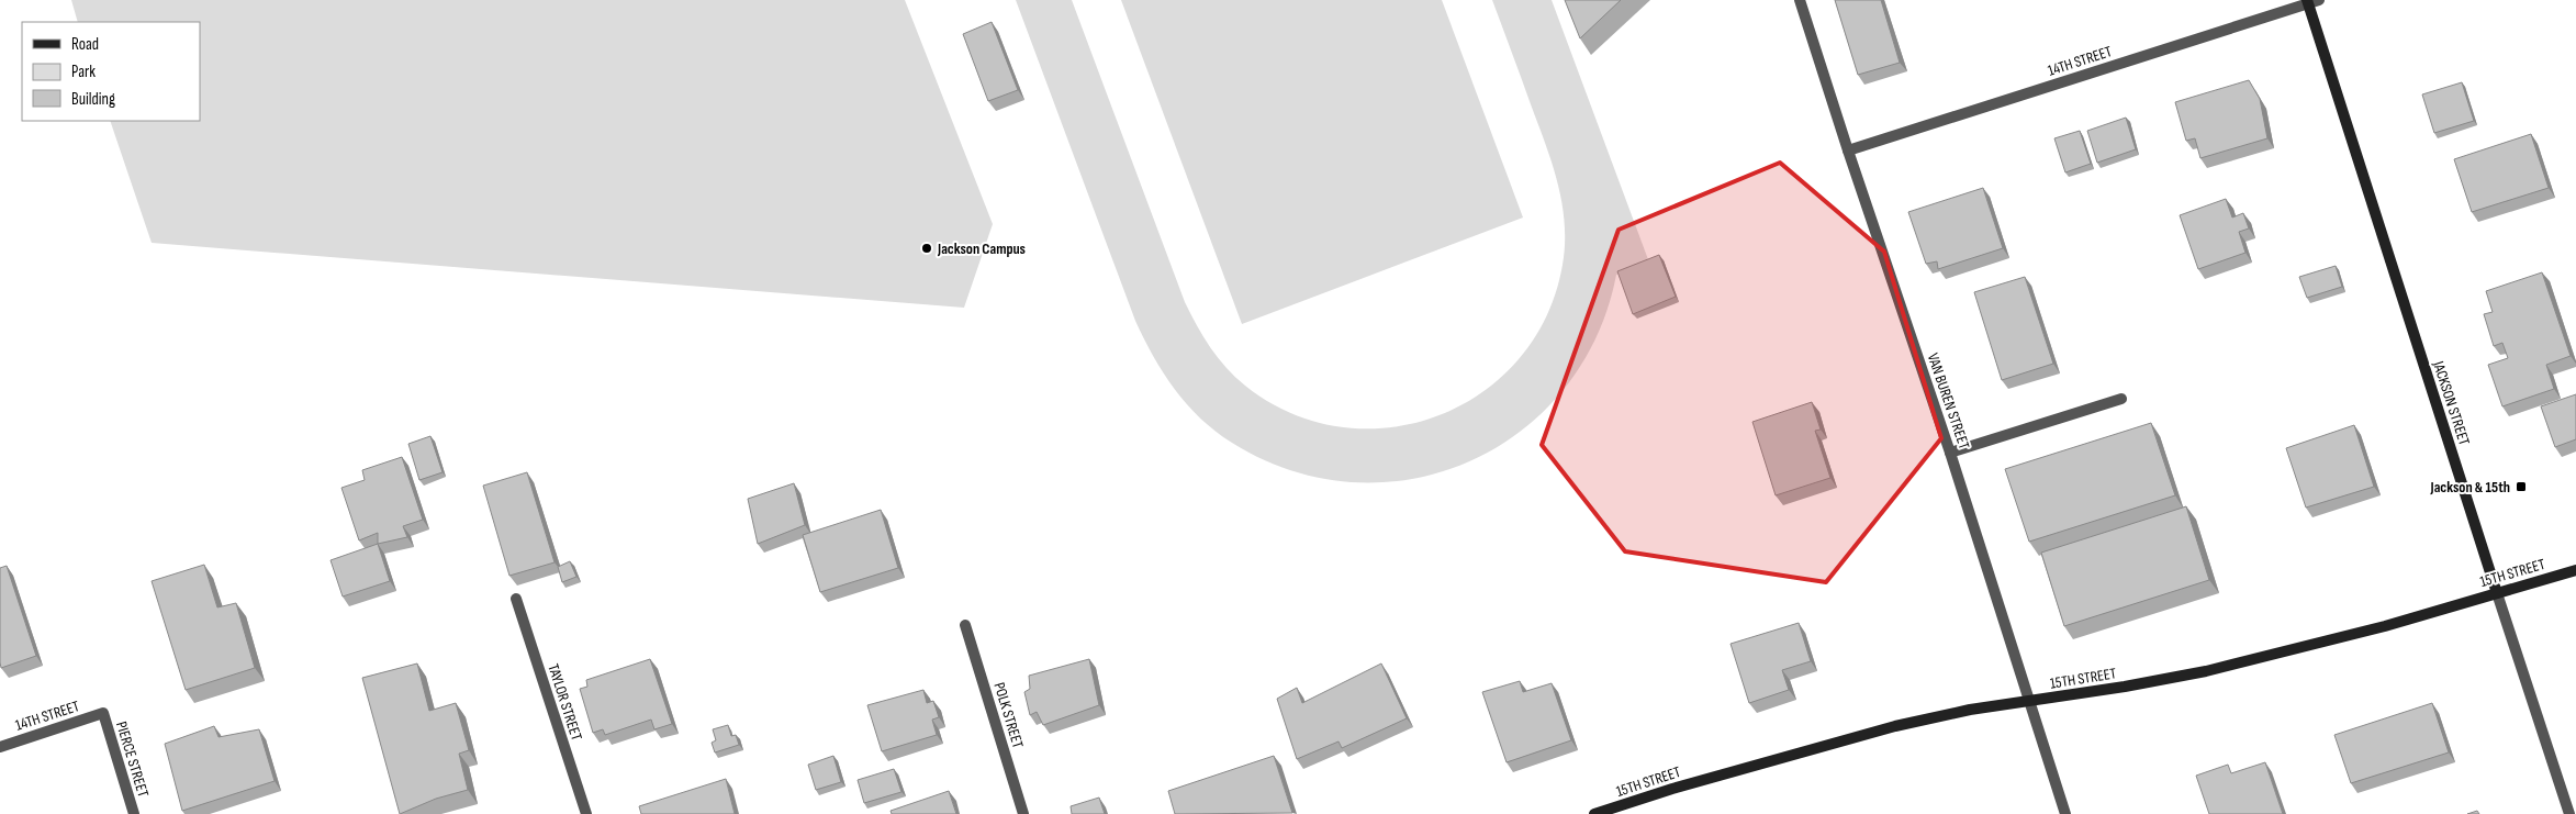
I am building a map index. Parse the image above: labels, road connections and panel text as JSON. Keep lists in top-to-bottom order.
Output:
{
  "streets": {
    "street": [
      "14TH STREET",
      "VAN BUREN STREET",
      "JACKSON STREET",
      "15TH STREET",
      "TAYLOR STREET",
      "POLK STREET",
      "PIERCE STREET"
    ]
  },
  "crossings": [
    ["14TH STREET", "VAN BUREN STREET"],
    ["14TH STREET", "JACKSON STREET"],
    ["14TH STREET", "PIERCE STREET"],
    ["VAN BUREN STREET", "15TH STREET"],
    ["JACKSON STREET", "15TH STREET"]
  ],
  "places": {
    "other": ["Jackson Campus"],
    "transit": ["Jackson & 15th"]
  },
  "legend": ["Road", "Park", "Building"]
}
